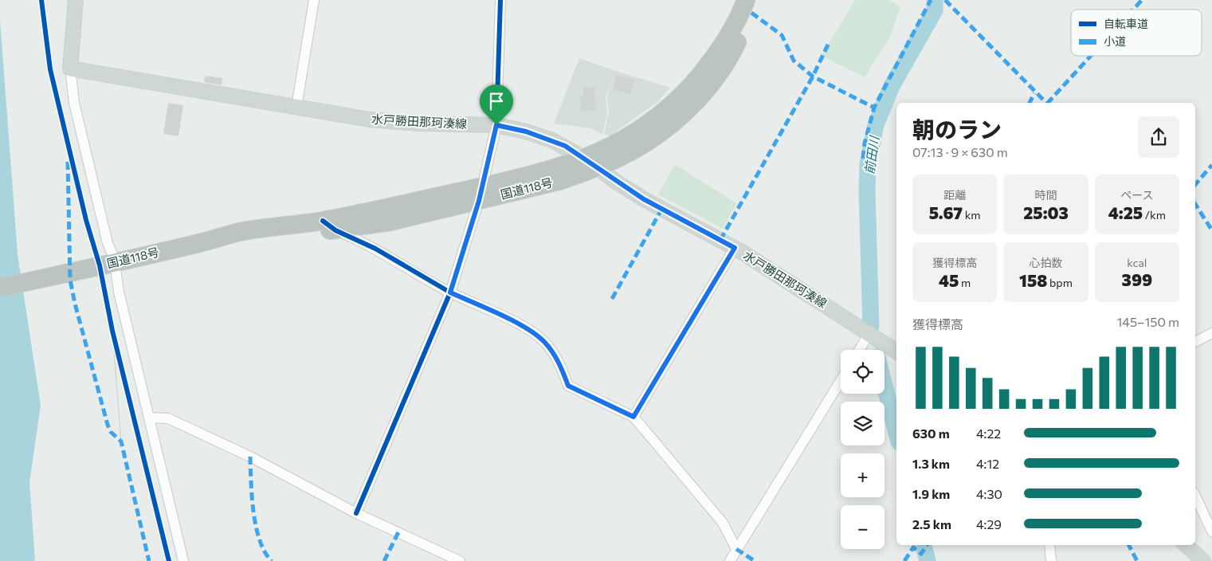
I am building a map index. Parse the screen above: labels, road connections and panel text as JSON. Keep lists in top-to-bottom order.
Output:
{
  "streets": {
    "highway": ["国道118号"],
    "main road": ["水戸勝田那珂湊線"]
  },
  "crossings": [
    ["水戸勝田那珂湊線", "国道118号"]
  ],
  "water": ["前田川"],
  "legend": ["自転車道", "小道"],
  "page": {
    "heading": ["朝のラン", "07:13 · 9 × 630 m"],
    "stats": [
      ["距離", "5.67 km"],
      ["時間", "25:03"],
      ["ペース", "4:25 /km"],
      ["獲得標高", "45 m"],
      ["心拍数", "158 bpm"],
      ["kcal", "399"]
    ],
    "chart": ["獲得標高", "145–150 m"],
    "map_buttons": ["+", "−"],
    "list": [
      {
        "name": "630 m",
        "note": "4:22"
      },
      {
        "name": "1.3 km",
        "note": "4:12"
      },
      {
        "name": "1.9 km",
        "note": "4:30"
      },
      {
        "name": "2.5 km",
        "note": "4:29"
      }
    ]
  }
}
